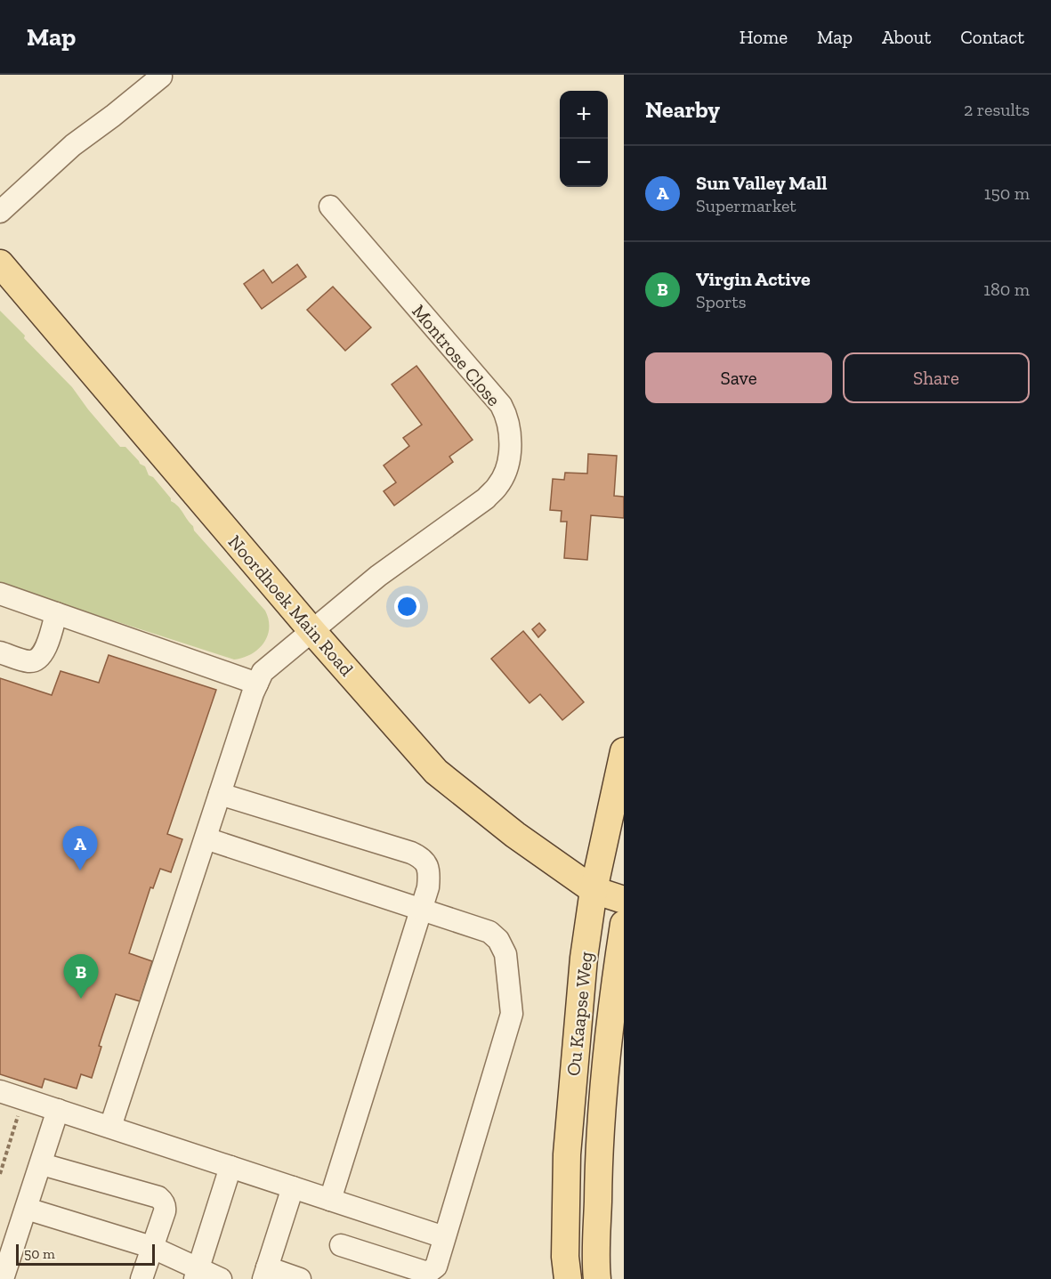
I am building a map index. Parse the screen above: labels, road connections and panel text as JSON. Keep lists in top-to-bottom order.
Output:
{
  "streets": {
    "main road": ["Noordhoek Main Road", "Ou Kaapse Weg"],
    "street": ["Montrose Close"]
  },
  "crossings": [
    ["Montrose Close", "Noordhoek Main Road"],
    ["Noordhoek Main Road", "Ou Kaapse Weg"]
  ],
  "scale_bar": "50 m",
  "page": {
    "header": "Map",
    "nav": [
      "Home",
      "Map",
      "About",
      "Contact"
    ],
    "heading": ["Nearby", "2 results"],
    "map_buttons": ["+", "−"],
    "list": [
      {
        "mark": "A",
        "name": "Sun Valley Mall",
        "note": "Supermarket",
        "value": "150 m"
      },
      {
        "mark": "B",
        "name": "Virgin Active",
        "note": "Sports",
        "value": "180 m"
      }
    ],
    "buttons": ["Save", "Share"],
    "pins": ["A", "B"],
    "scale": "50 m"
  }
}
